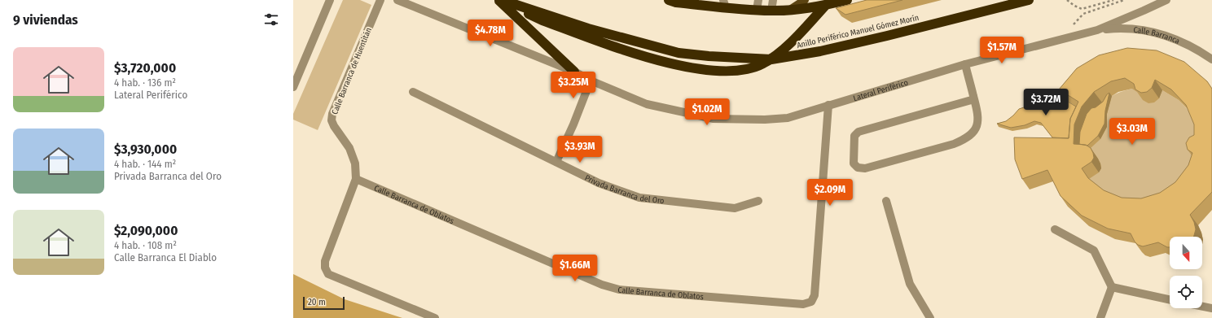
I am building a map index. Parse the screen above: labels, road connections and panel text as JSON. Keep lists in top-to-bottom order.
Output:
{
  "streets": {
    "highway": ["Anillo Periférico Manuel Gómez Morín"],
    "street": [
      "Calle Barranca",
      "Calle Barranca de Huentitán",
      "Lateral Periférico",
      "Privada Barranca del Oro",
      "Calle Barranca de Oblatos"
    ]
  },
  "crossings": [
    ["Calle Barranca", "Lateral Periférico"],
    ["Calle Barranca de Huentitán", "Calle Barranca de Oblatos"],
    ["Lateral Periférico", "Calle Barranca de Oblatos"]
  ],
  "scale_bar": "20 m",
  "north": "bottom",
  "page": {
    "heading": "9 viviendas",
    "price": [
      "$4.78M",
      "$1.57M",
      "$3.25M",
      "$3.72M",
      "$1.02M",
      "$3.03M",
      "$3.93M",
      "$2.09M",
      "$1.66M"
    ],
    "list": [
      {
        "name": "$3,720,000",
        "note": "4 hab. · 136 m² · Lateral Periférico"
      },
      {
        "name": "$3,930,000",
        "note": "4 hab. · 144 m² · Privada Barranca del Oro"
      },
      {
        "name": "$2,090,000",
        "note": "4 hab. · 108 m² · Calle Barranca El Diablo"
      }
    ],
    "scale": "20 m"
  }
}
